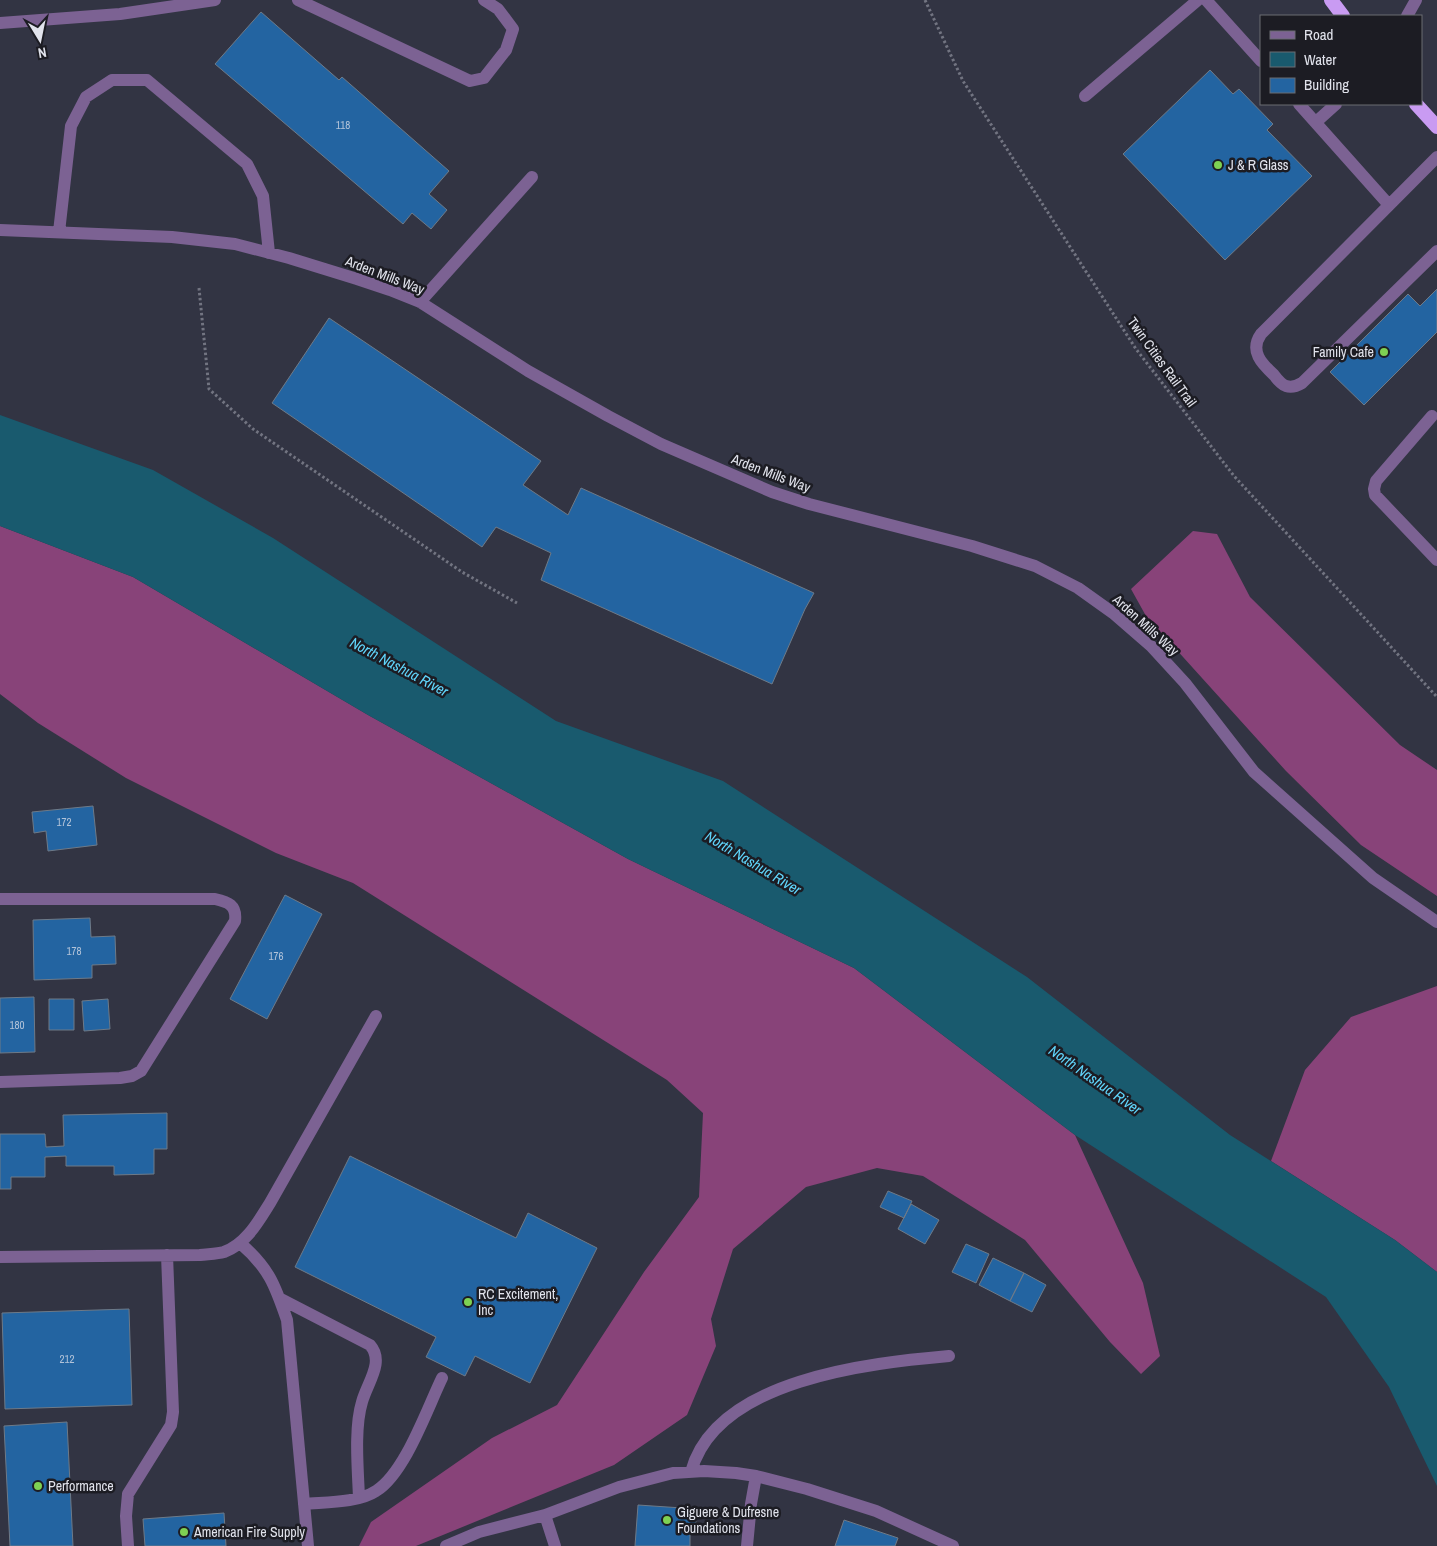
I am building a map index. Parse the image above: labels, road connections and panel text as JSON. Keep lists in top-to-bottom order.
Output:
{
  "streets": {
    "street": ["Arden Mills Way"],
    "path": ["Twin Cities Rail Trail"]
  },
  "water": ["North Nashua River"],
  "places": [
    "J & R Glass",
    "Family Cafe",
    "RC Excitement, Inc",
    "Performance",
    "Giguere & Dufresne Foundations",
    "American Fire Supply"
  ],
  "house_numbers": [
    "118",
    "172",
    "178",
    "176",
    "180",
    "212"
  ],
  "legend": ["Road", "Water", "Building"],
  "north": "bottom"
}
